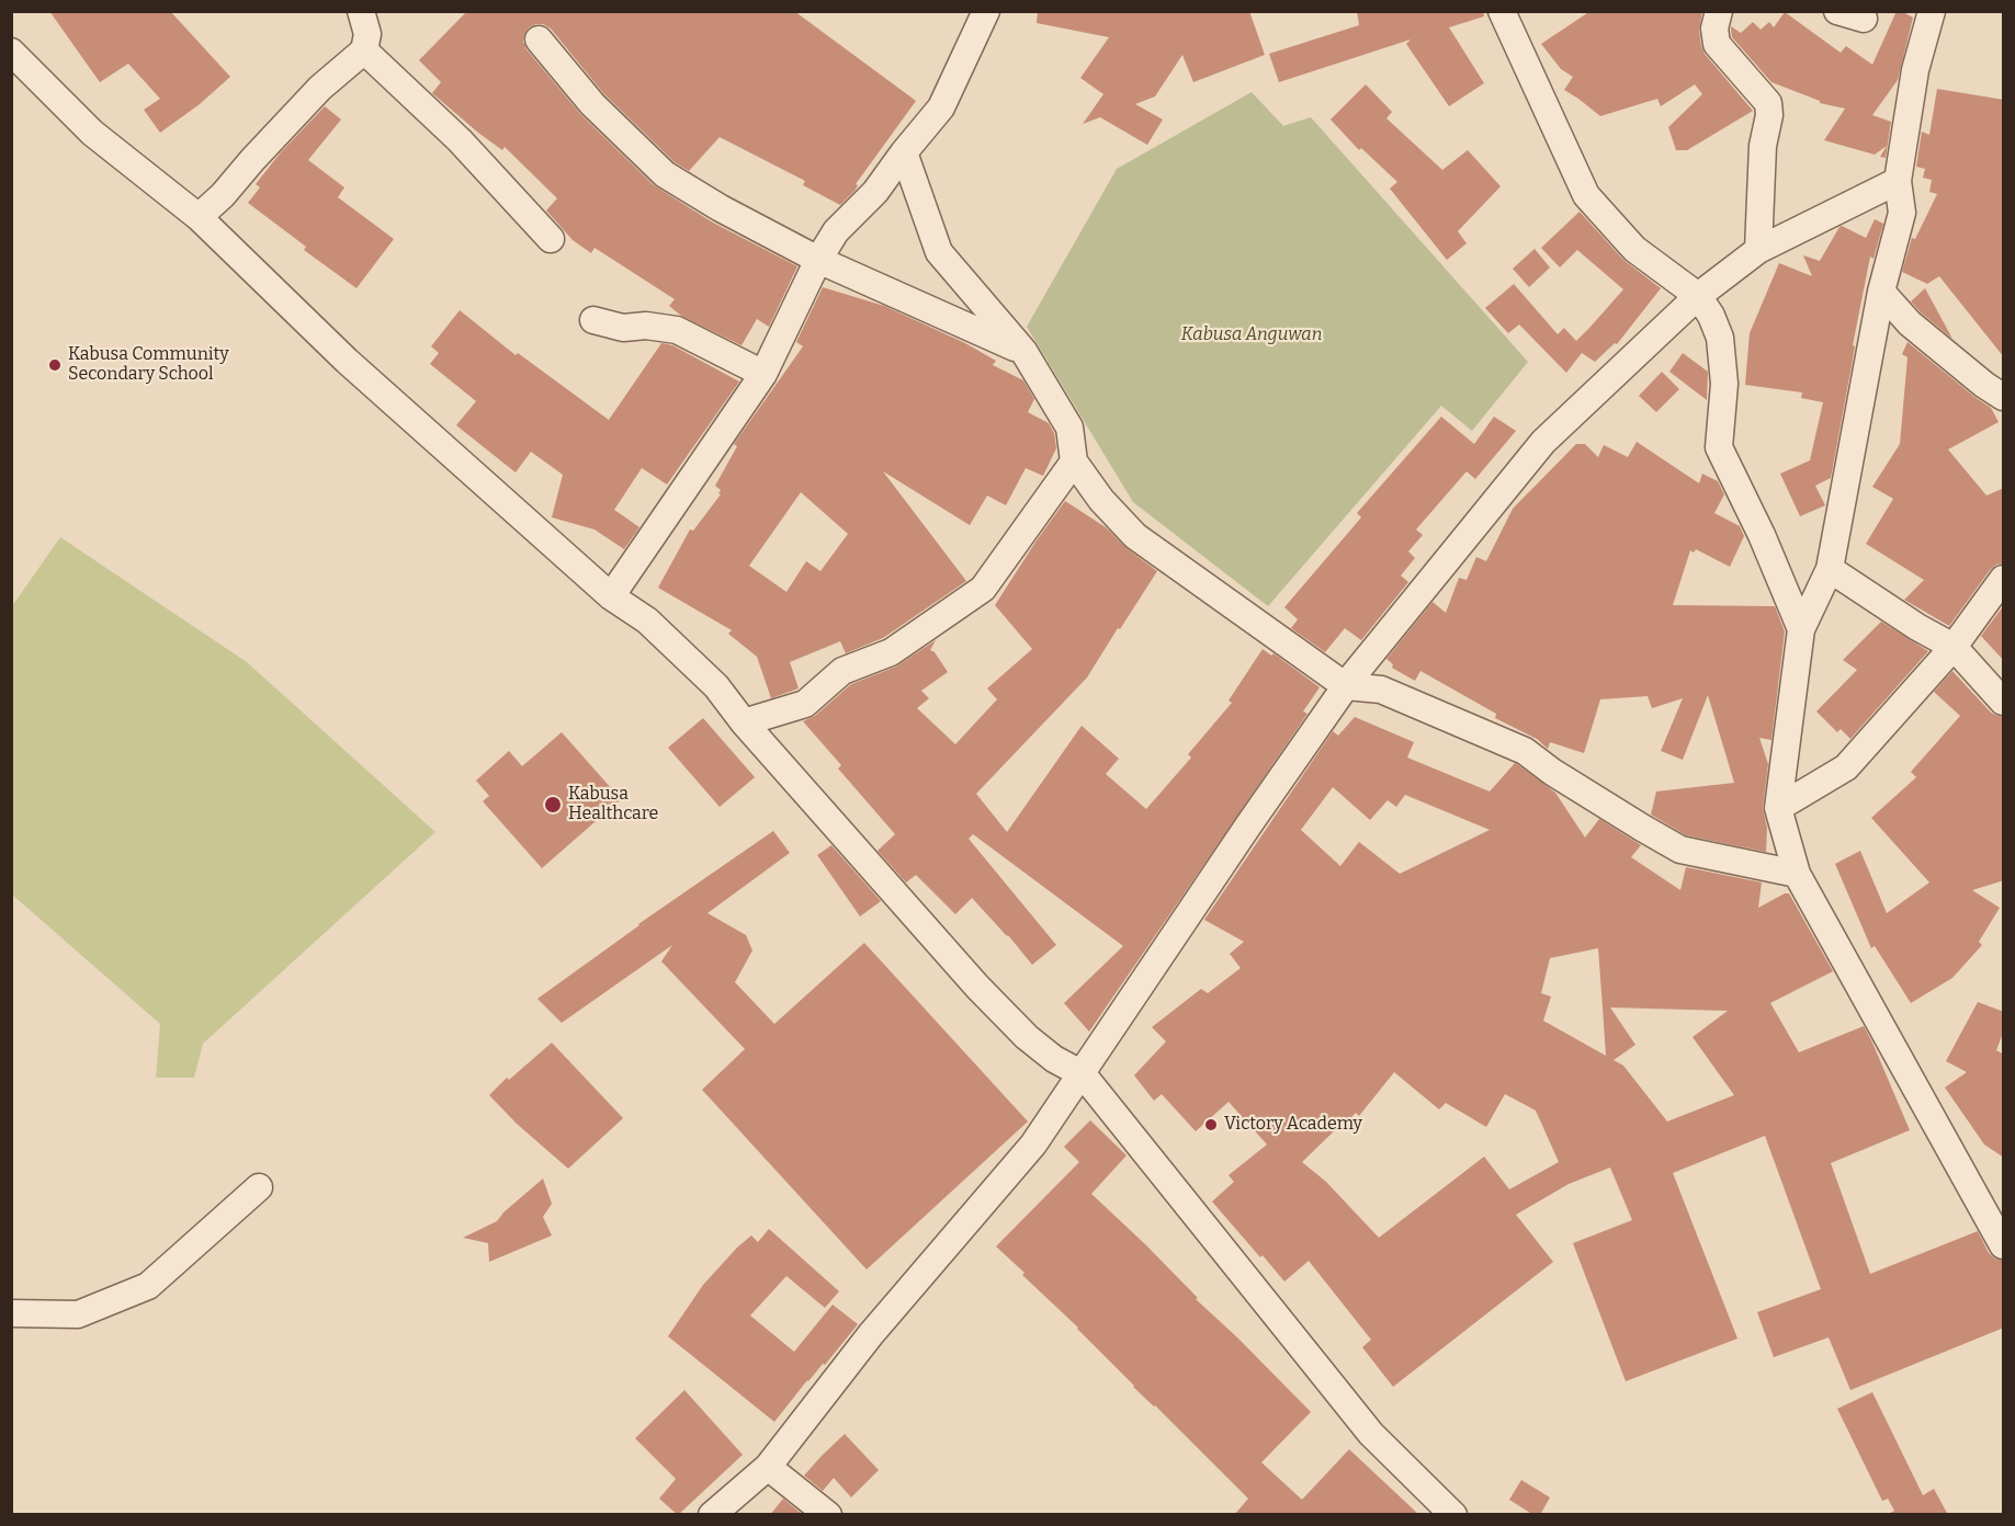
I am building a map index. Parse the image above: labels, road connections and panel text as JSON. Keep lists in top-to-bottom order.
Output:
{
  "parks": ["Kabusa Anguwan"],
  "places": ["Kabusa Community Secondary School", "Kabusa Healthcare", "Victory Academy"]
}
